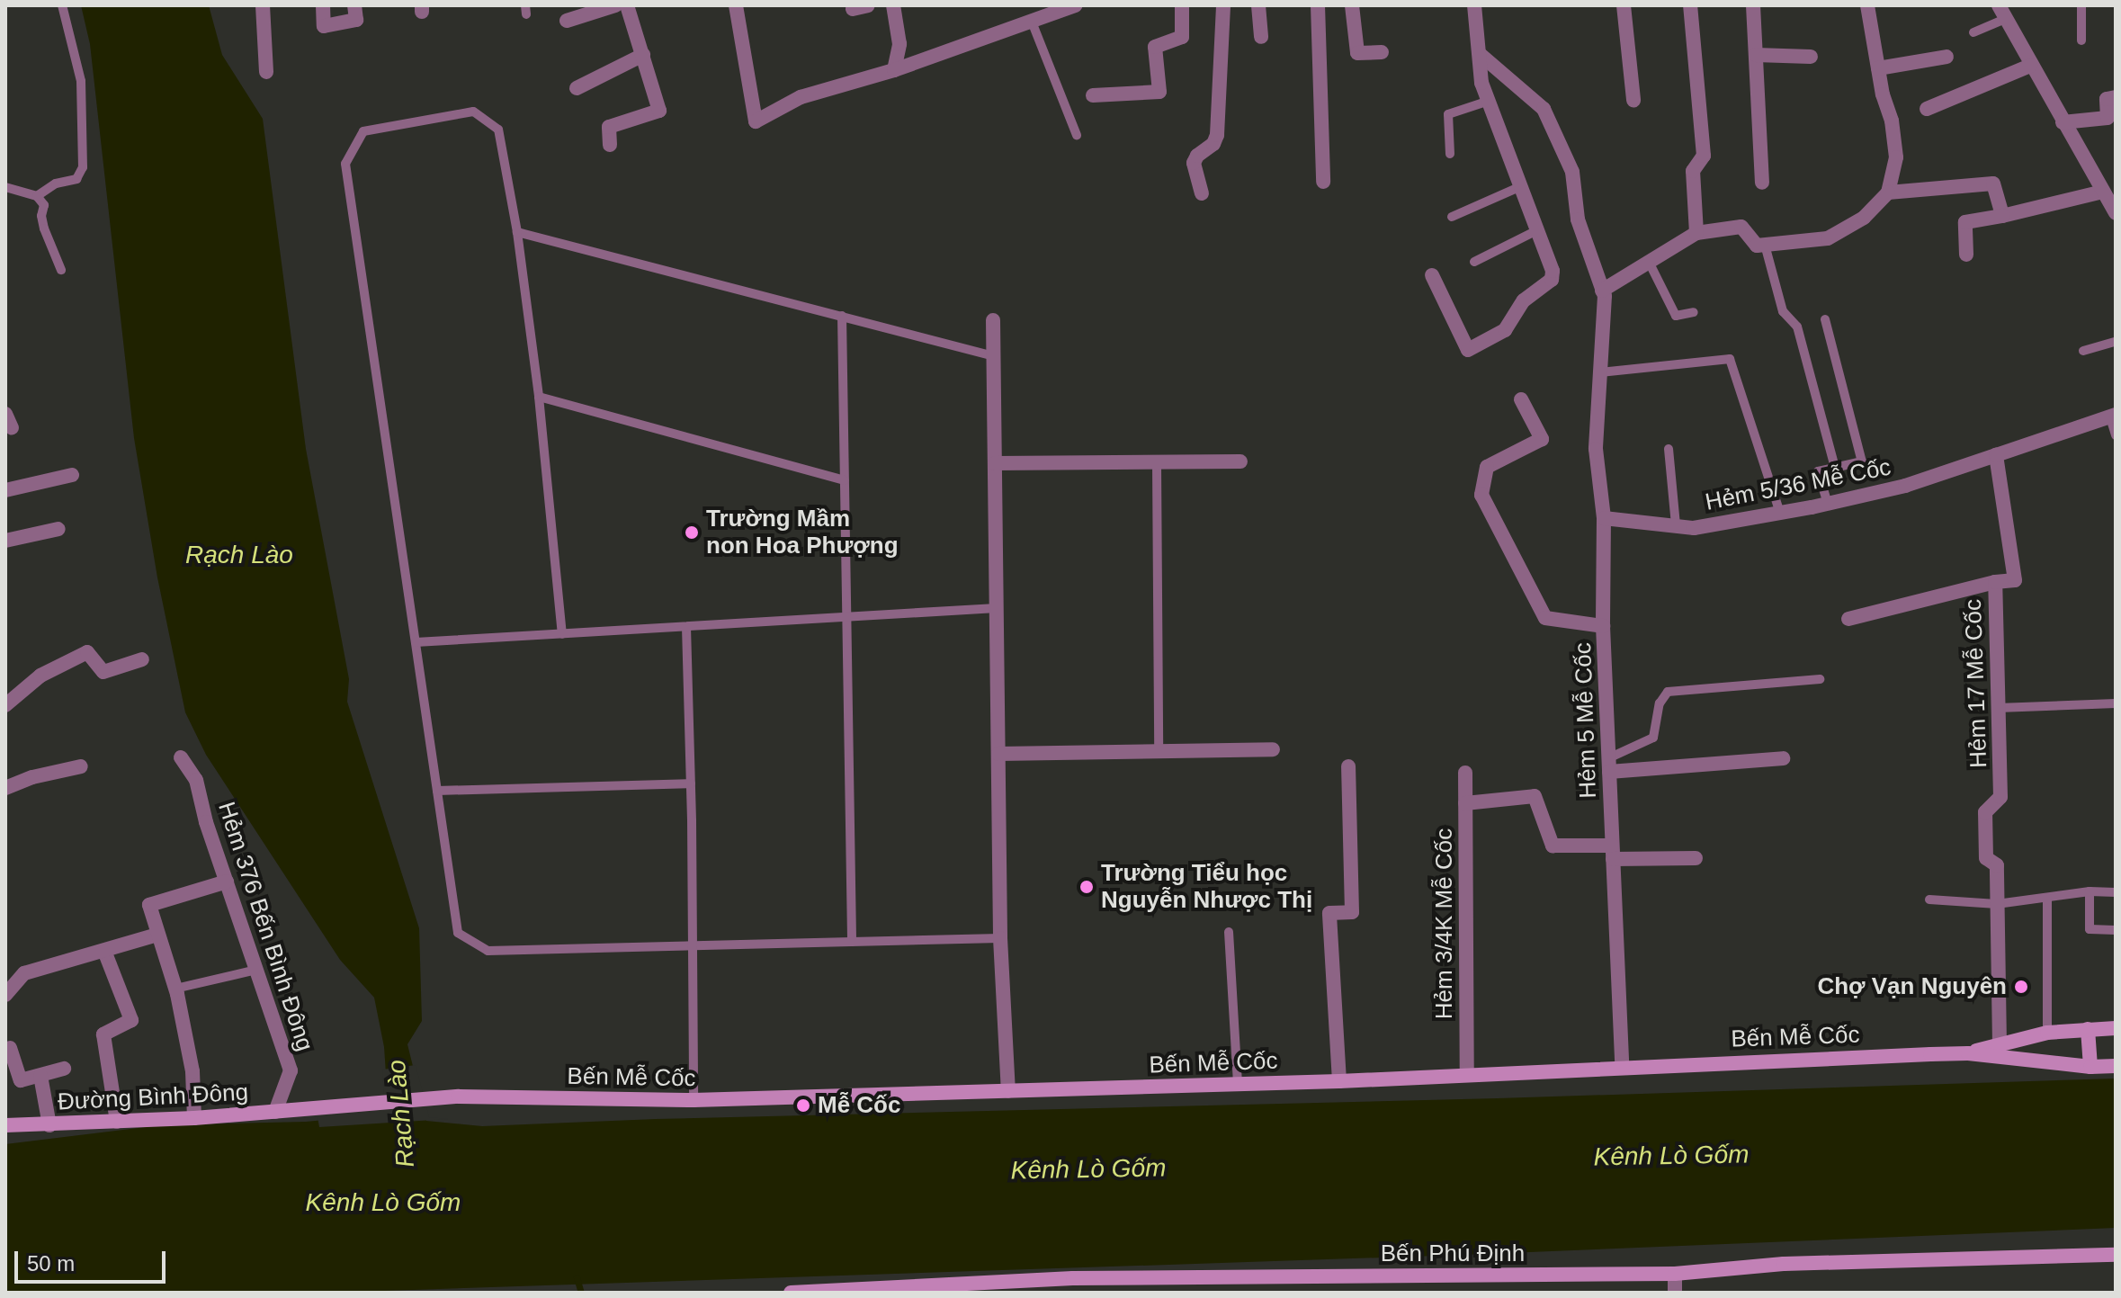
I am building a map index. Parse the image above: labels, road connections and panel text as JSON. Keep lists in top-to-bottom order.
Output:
{
  "streets": {
    "street": [
      "Hẻm 5/36 Mễ Cốc",
      "Hẻm 17 Mễ Cốc",
      "Hẻm 5 Mễ Cốc",
      "Hẻm 3/4K Mễ Cốc",
      "Hẻm 376 Bến Bình Đông",
      "Bến Mễ Cốc",
      "Đường Bình Đông",
      "Bến Phú Định"
    ]
  },
  "crossings": [
    ["Hẻm 5/36 Mễ Cốc", "Hẻm 17 Mễ Cốc"],
    ["Hẻm 5/36 Mễ Cốc", "Hẻm 5 Mễ Cốc"],
    ["Hẻm 17 Mễ Cốc", "Bến Mễ Cốc"],
    ["Hẻm 5 Mễ Cốc", "Bến Mễ Cốc"],
    ["Hẻm 3/4K Mễ Cốc", "Bến Mễ Cốc"],
    ["Hẻm 376 Bến Bình Đông", "Đường Bình Đông"],
    ["Bến Mễ Cốc", "Đường Bình Đông"]
  ],
  "water": ["Rạch Lào", "Kênh Lò Gốm"],
  "places": [
    "Trường Mầm non Hoa Phượng",
    "Trường Tiểu học Nguyễn Nhược Thị",
    "Chợ Vạn Nguyên",
    "Mễ Cốc"
  ],
  "scale_bar": "50 m"
}
